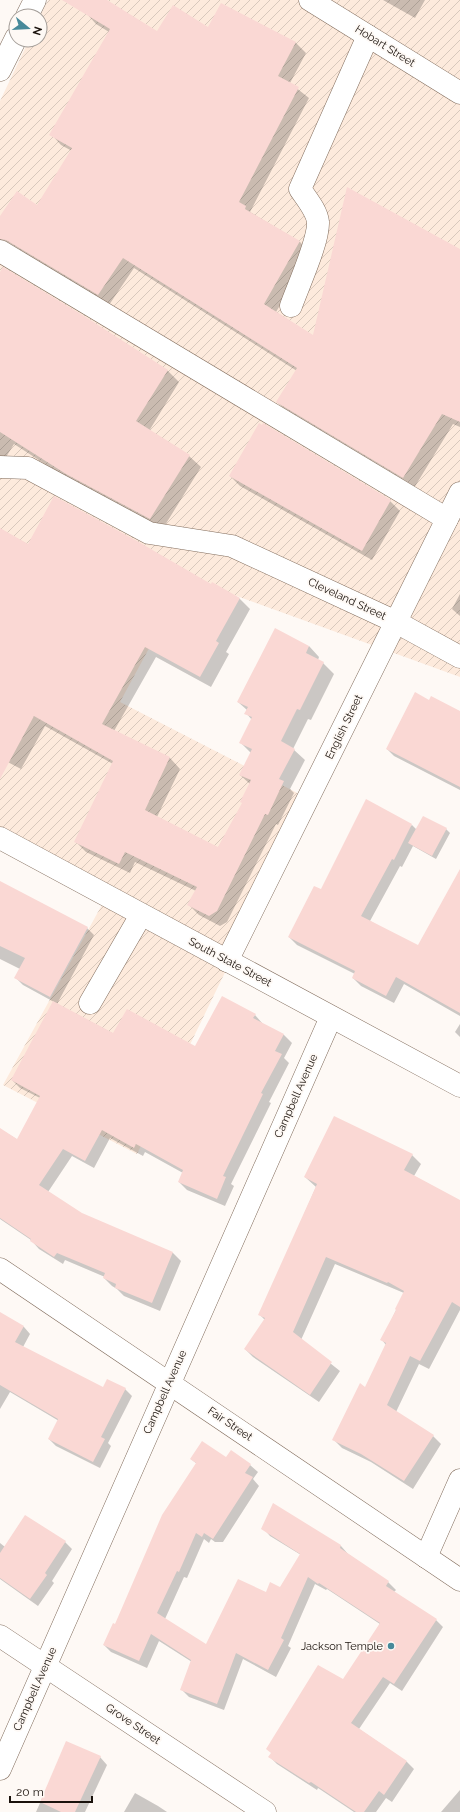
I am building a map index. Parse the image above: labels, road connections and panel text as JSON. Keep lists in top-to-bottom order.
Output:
{
  "streets": {
    "street": [
      "Hobart Street",
      "Cleveland Street",
      "English Street",
      "South State Street",
      "Campbell Avenue",
      "Fair Street",
      "Grove Street"
    ]
  },
  "crossings": [
    ["Cleveland Street", "English Street"],
    ["English Street", "South State Street"],
    ["South State Street", "Campbell Avenue"],
    ["Campbell Avenue", "Fair Street"],
    ["Campbell Avenue", "Grove Street"]
  ],
  "places": ["Jackson Temple"],
  "scale_bar": "20 m",
  "north": "right"
}
